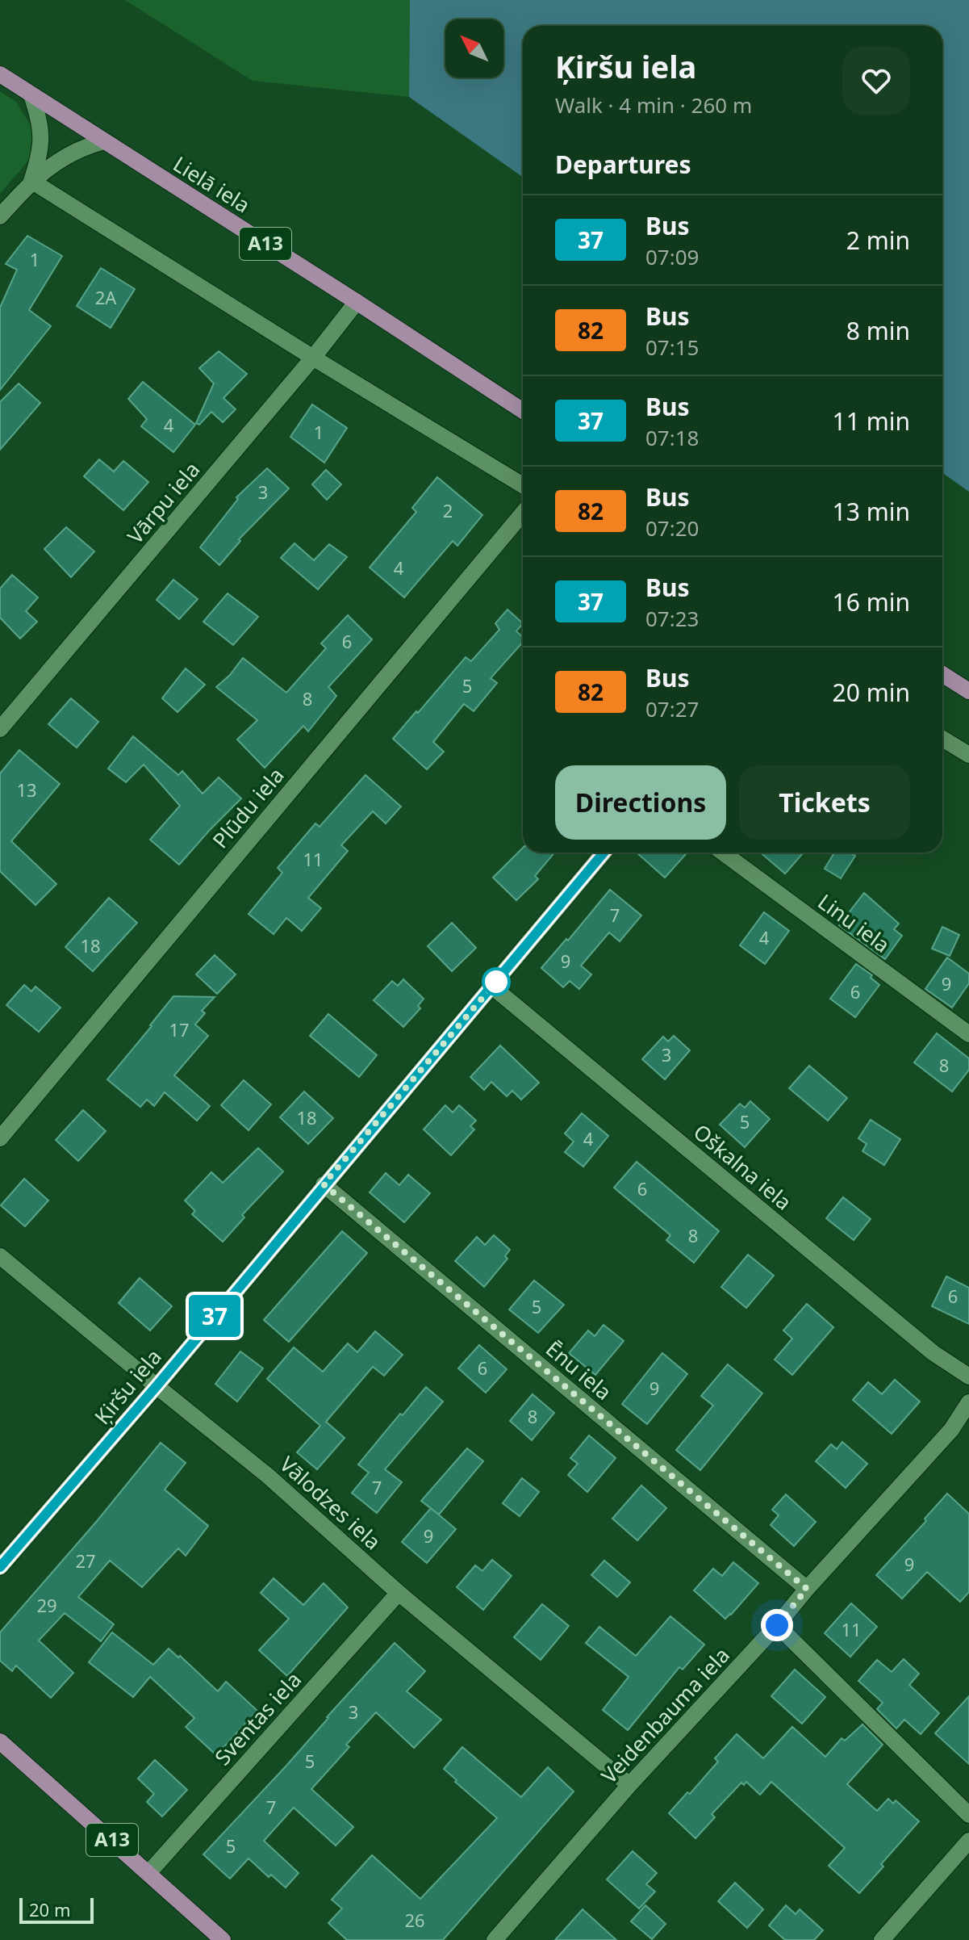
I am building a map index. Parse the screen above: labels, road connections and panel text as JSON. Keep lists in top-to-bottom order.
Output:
{
  "streets": {
    "main road": ["Lielā iela", "A13"],
    "street": [
      "Vārpu iela",
      "Plūdu iela",
      "Linu iela",
      "Oškalna iela",
      "Ēnu iela",
      "Ķiršu iela",
      "Vālodzes iela",
      "Veidenbauma iela",
      "Sventas iela"
    ]
  },
  "crossings": [
    ["Lielā iela", "Vārpu iela"],
    ["A13", "Sventas iela"],
    ["Oškalna iela", "Ķiršu iela"],
    ["Ēnu iela", "Ķiršu iela"],
    ["Ēnu iela", "Veidenbauma iela"],
    ["Ķiršu iela", "Vālodzes iela"],
    ["Vālodzes iela", "Veidenbauma iela"],
    ["Vālodzes iela", "Sventas iela"]
  ],
  "lines": ["bus line 37"],
  "house_numbers": [
    "1",
    "2A",
    "4",
    "1",
    "3",
    "2",
    "4",
    "6",
    "5",
    "8",
    "13",
    "11",
    "7",
    "4",
    "18",
    "9",
    "9",
    "6",
    "17",
    "3",
    "8",
    "18",
    "5",
    "4",
    "6",
    "8",
    "6",
    "5",
    "6",
    "9",
    "8",
    "7",
    "9",
    "27",
    "9",
    "29",
    "11",
    "3",
    "5",
    "7",
    "5",
    "26"
  ],
  "scale_bar": "20 m",
  "north": "top left",
  "page": {
    "on_map": "37",
    "heading": [
      ["Ķiršu iela", "Walk · 4 min · 260 m"],
      "Departures"
    ],
    "list": [
      {
        "mark": "37",
        "name": "Bus",
        "note": "07:09",
        "value": "2 min"
      },
      {
        "mark": "82",
        "name": "Bus",
        "note": "07:15",
        "value": "8 min"
      },
      {
        "mark": "37",
        "name": "Bus",
        "note": "07:18",
        "value": "11 min"
      },
      {
        "mark": "82",
        "name": "Bus",
        "note": "07:20",
        "value": "13 min"
      },
      {
        "mark": "37",
        "name": "Bus",
        "note": "07:23",
        "value": "16 min"
      },
      {
        "mark": "82",
        "name": "Bus",
        "note": "07:27",
        "value": "20 min"
      }
    ],
    "buttons": ["Directions", "Tickets"],
    "scale": "20 m"
  }
}
